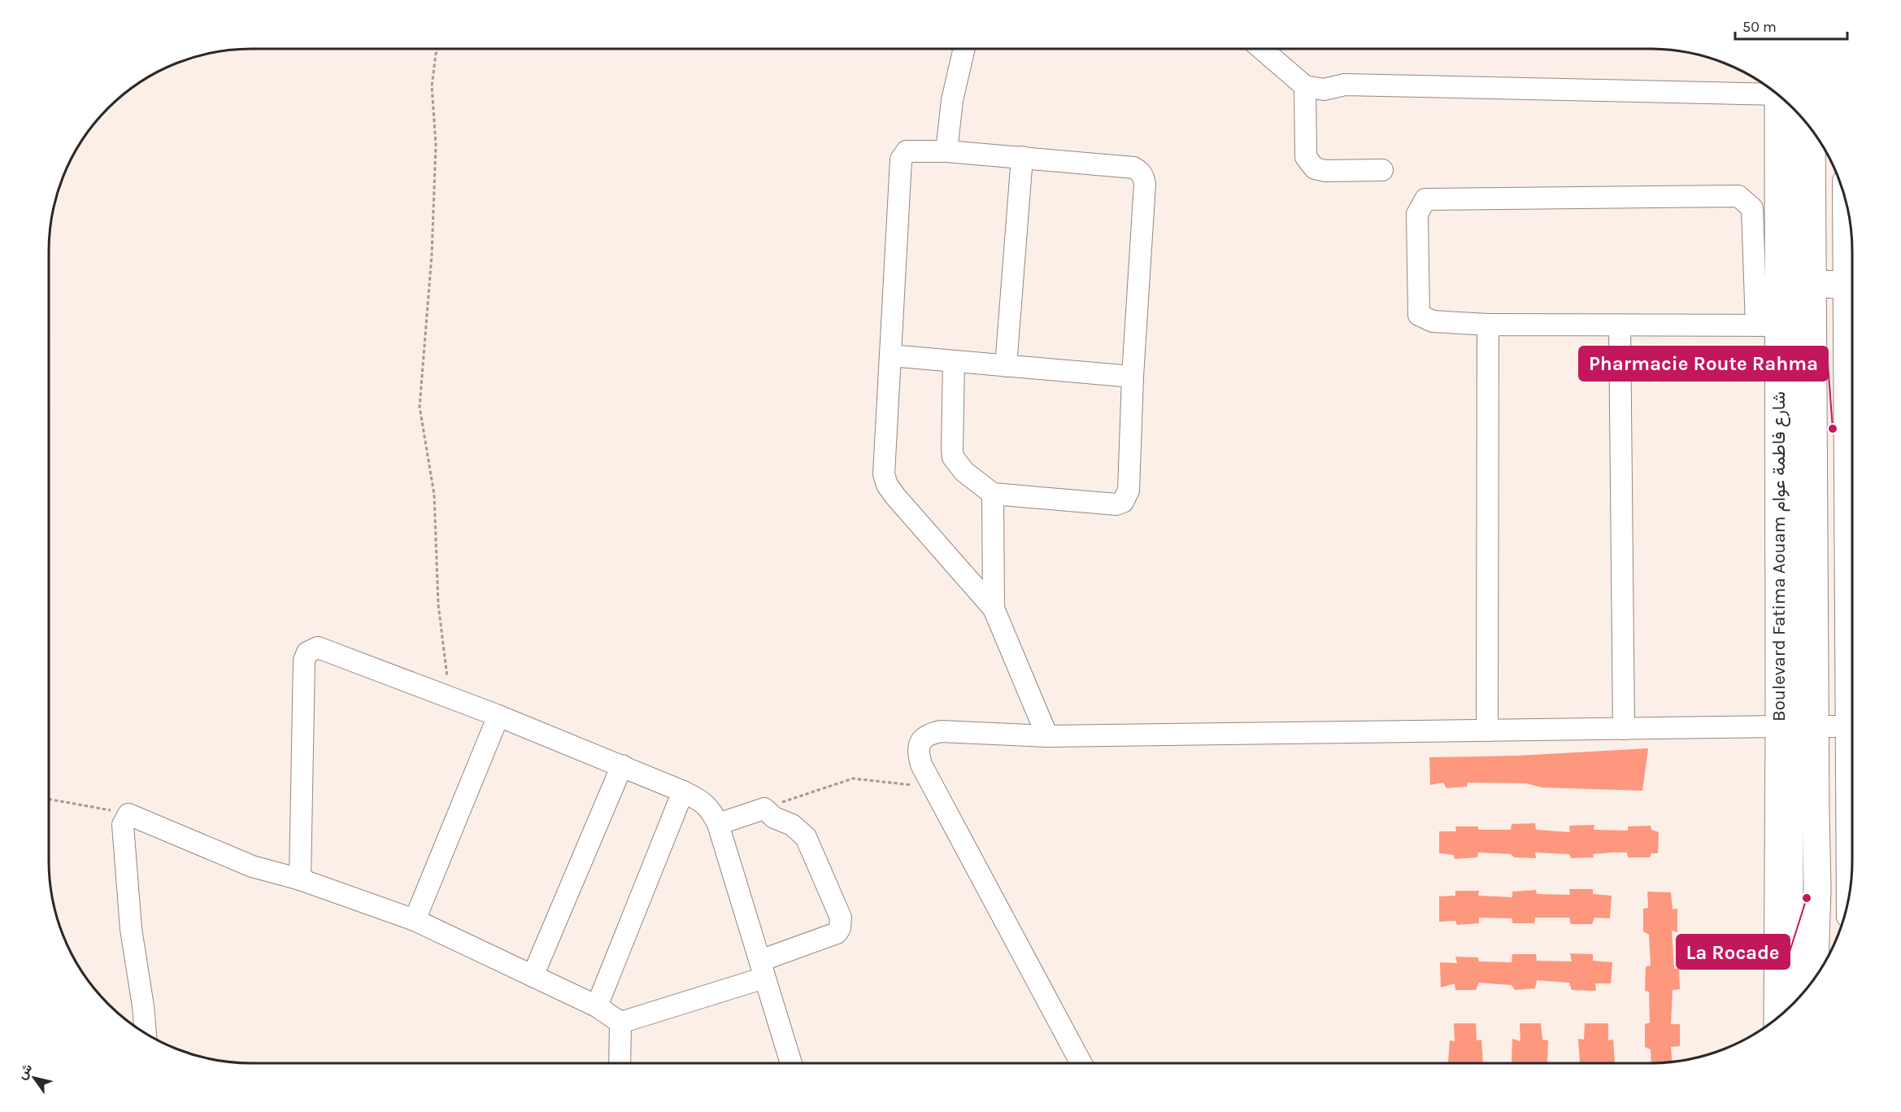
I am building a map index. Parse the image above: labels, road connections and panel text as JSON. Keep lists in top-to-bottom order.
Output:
{
  "streets": {
    "main road": ["Boulevard Fatima Aouam شارع فاطمة عوام"]
  },
  "places": ["Pharmacie Route Rahma", "La Rocade"],
  "scale_bar": "50 m",
  "north": "top left"
}
